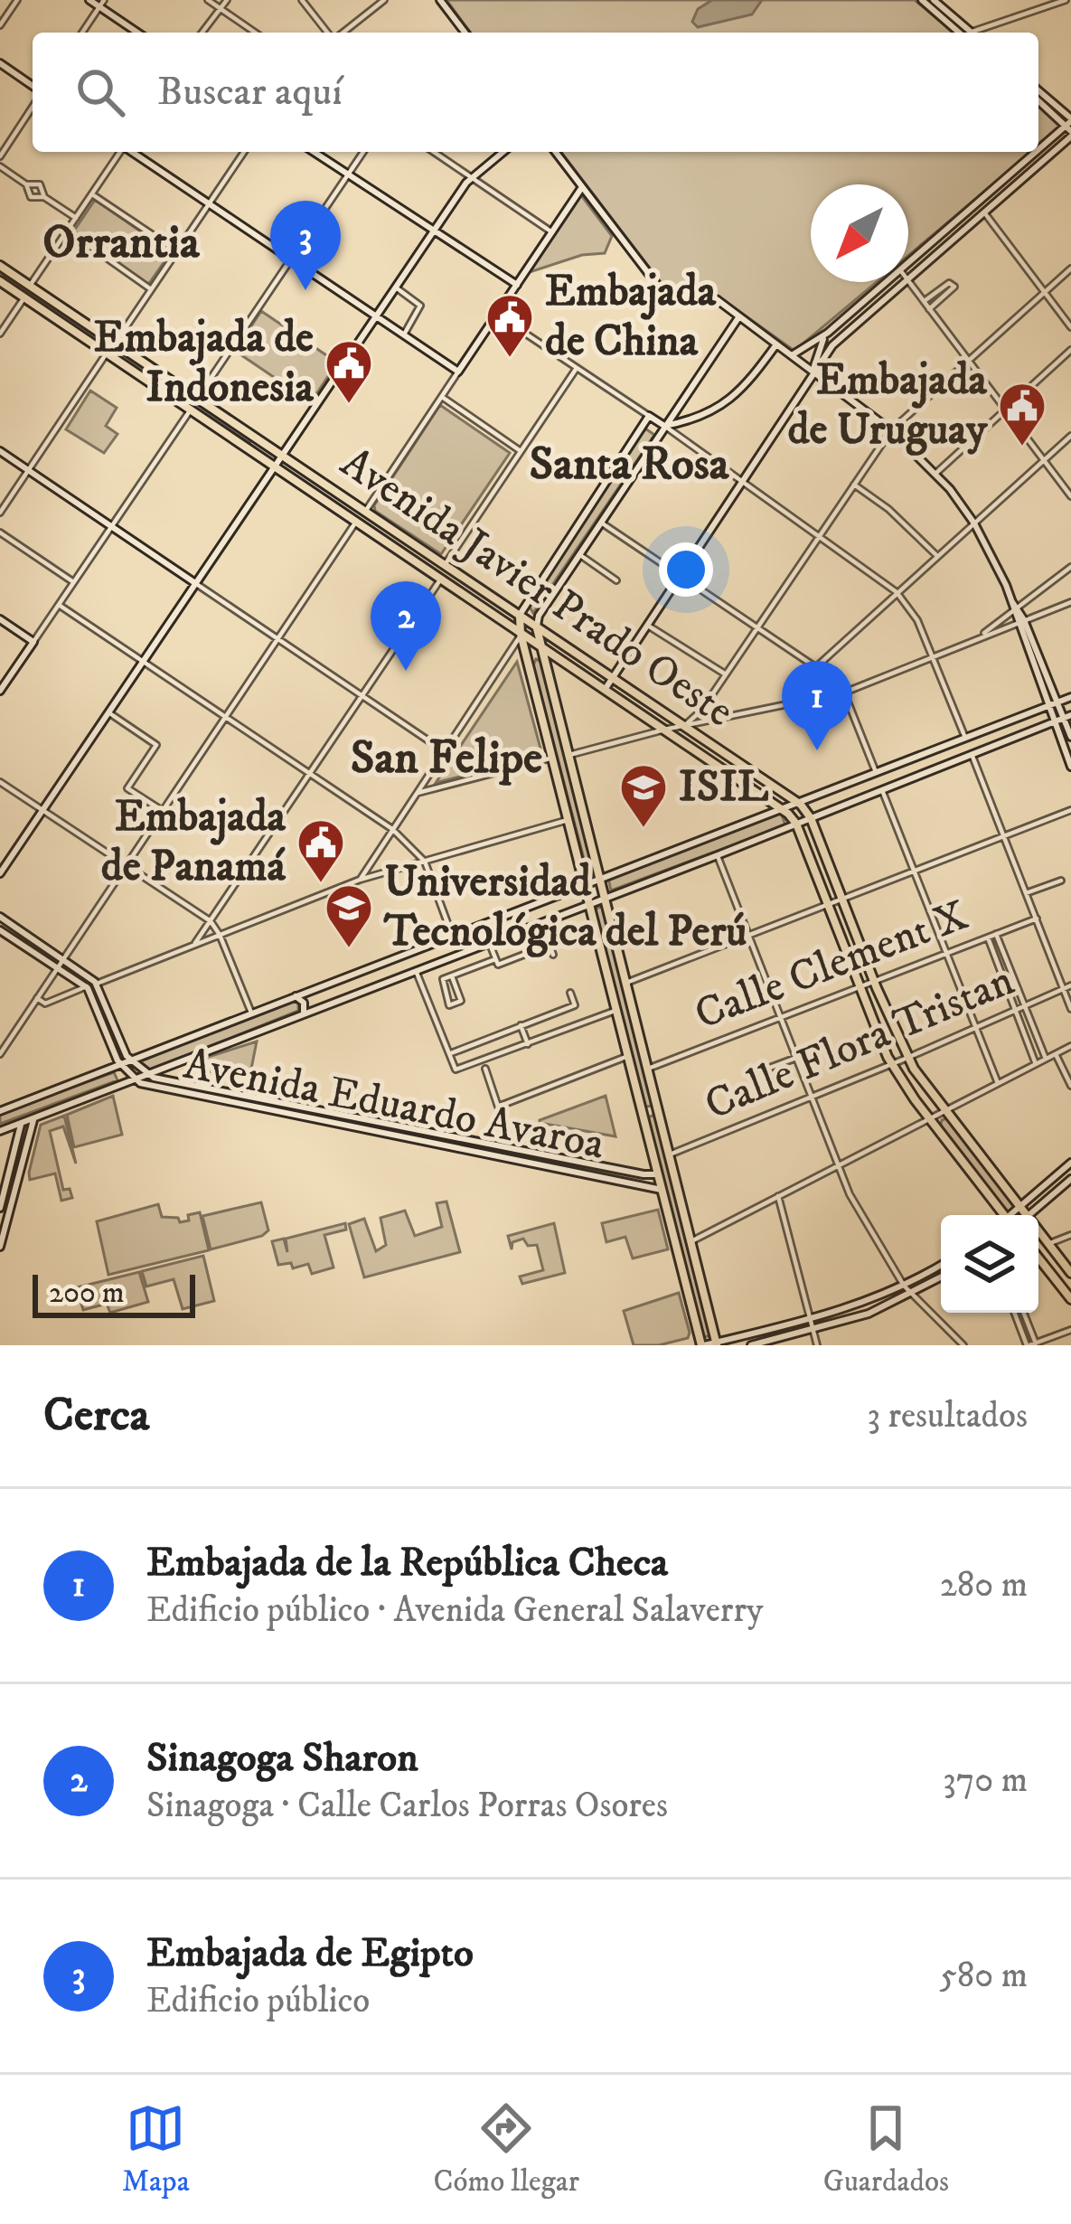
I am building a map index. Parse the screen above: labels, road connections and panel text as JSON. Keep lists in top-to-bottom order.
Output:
{
  "streets": {
    "main road": ["Avenida Javier Prado Oeste", "Avenida Eduardo Avaroa"],
    "street": ["Calle Clement X", "Calle Flora Tristan"]
  },
  "crossings": [
    ["Avenida Javier Prado Oeste", "Calle Clement X"],
    ["Avenida Javier Prado Oeste", "Calle Flora Tristan"]
  ],
  "districts": ["Orrantia", "Santa Rosa", "San Felipe"],
  "places": {
    "public building": [
      "Embajada de China",
      "Embajada de Indonesia",
      "Embajada de Uruguay",
      "Embajada de Panamá"
    ],
    "school or university": ["ISIL", "Universidad Tecnológica del Perú"]
  },
  "scale_bar": "200 m",
  "north": "bottom left",
  "page": {
    "search": "Buscar aquí",
    "pins": ["3", "2", "1"],
    "scale": "200 m",
    "heading": ["Cerca", "3 resultados"],
    "list": [
      {
        "mark": "1",
        "name": "Embajada de la República Checa",
        "note": "Edificio público · Avenida General Salaverry",
        "value": "280 m"
      },
      {
        "mark": "2",
        "name": "Sinagoga Sharon",
        "note": "Sinagoga · Calle Carlos Porras Osores",
        "value": "370 m"
      },
      {
        "mark": "3",
        "name": "Embajada de Egipto",
        "note": "Edificio público",
        "value": "580 m"
      }
    ],
    "nav": ["Mapa", "Cómo llegar", "Guardados"]
  }
}
